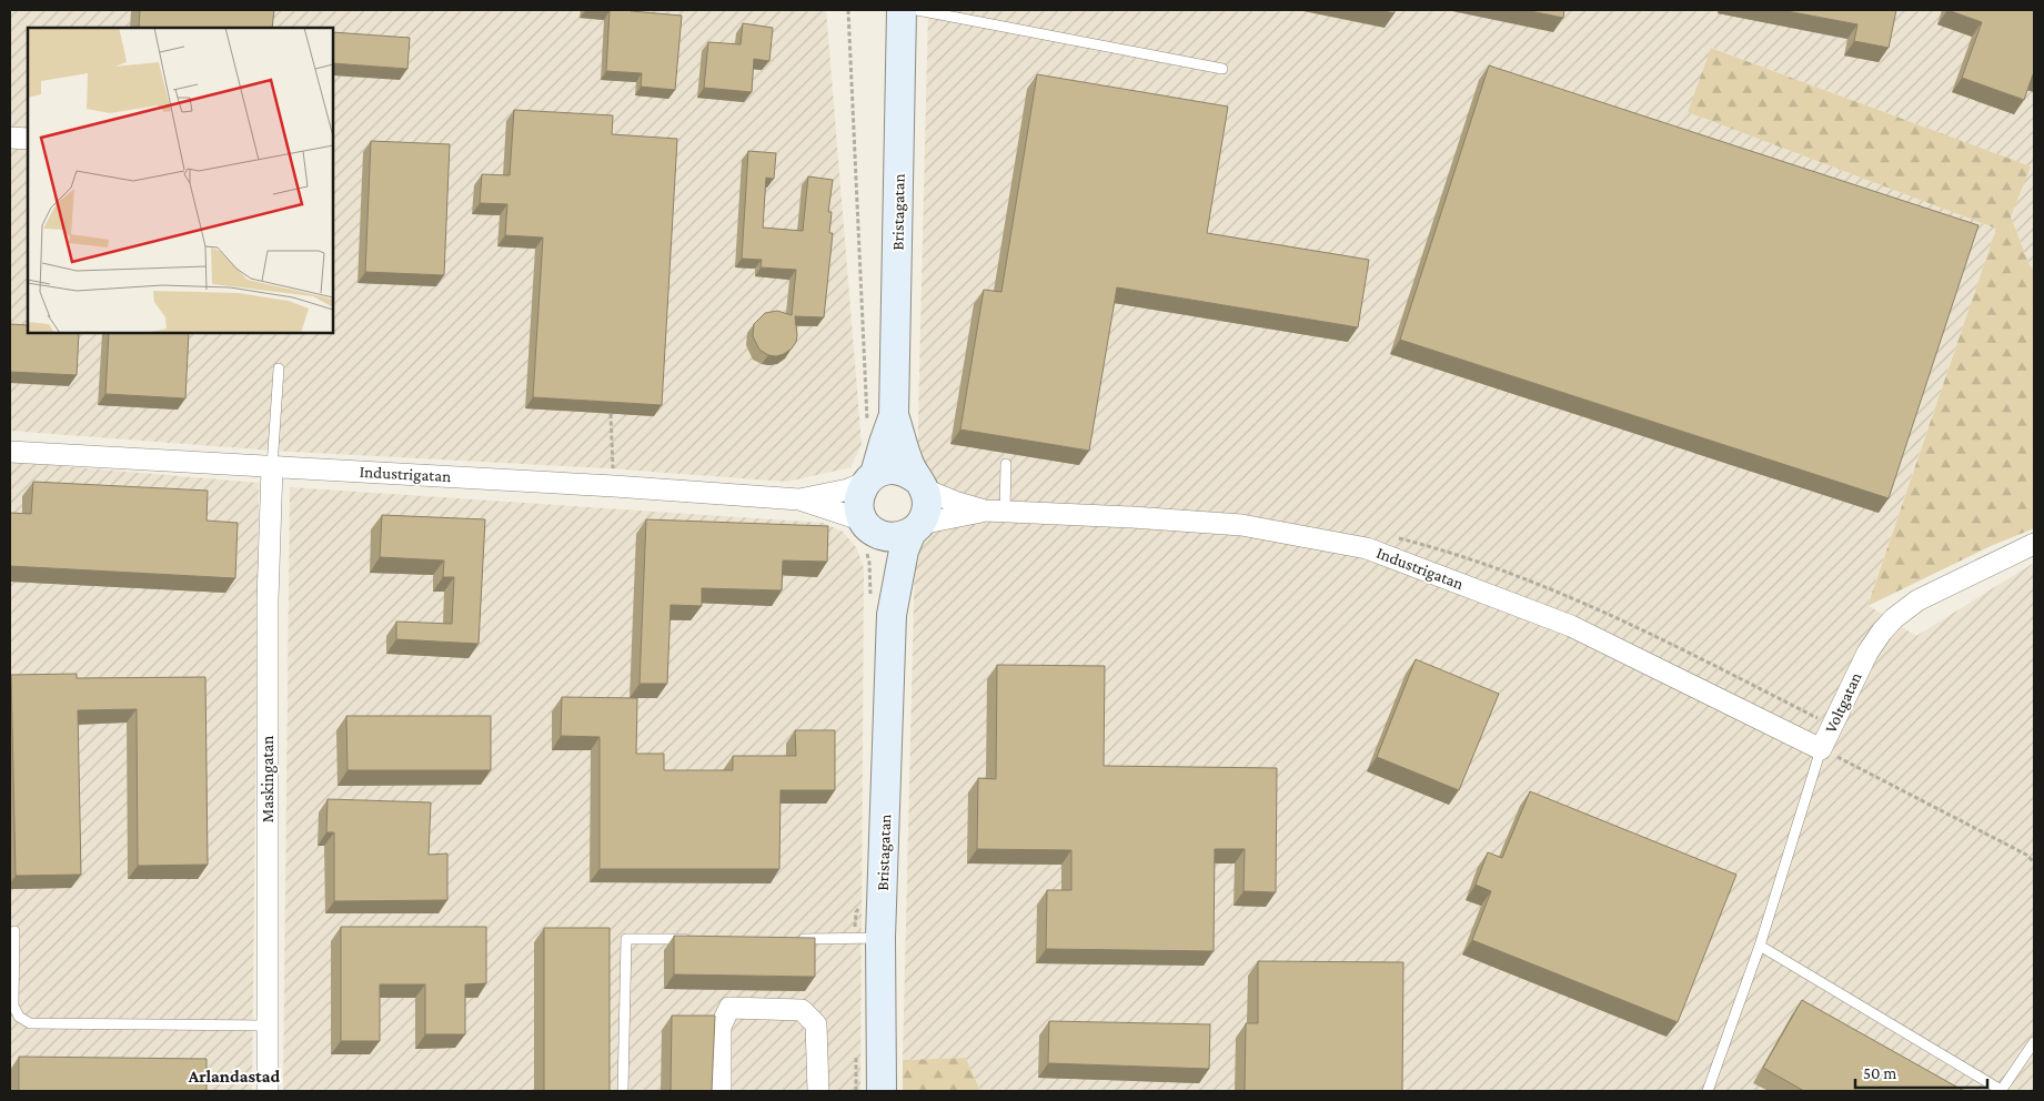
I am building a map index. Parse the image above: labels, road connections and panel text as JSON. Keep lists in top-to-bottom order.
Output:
{
  "streets": {
    "street": [
      "Bristagatan",
      "Industrigatan",
      "Voltgatan",
      "Maskingatan"
    ]
  },
  "crossings": [
    ["Bristagatan", "Industrigatan"],
    ["Industrigatan", "Voltgatan"],
    ["Industrigatan", "Maskingatan"]
  ],
  "districts": ["Arlandastad"],
  "scale_bar": "50 m"
}
